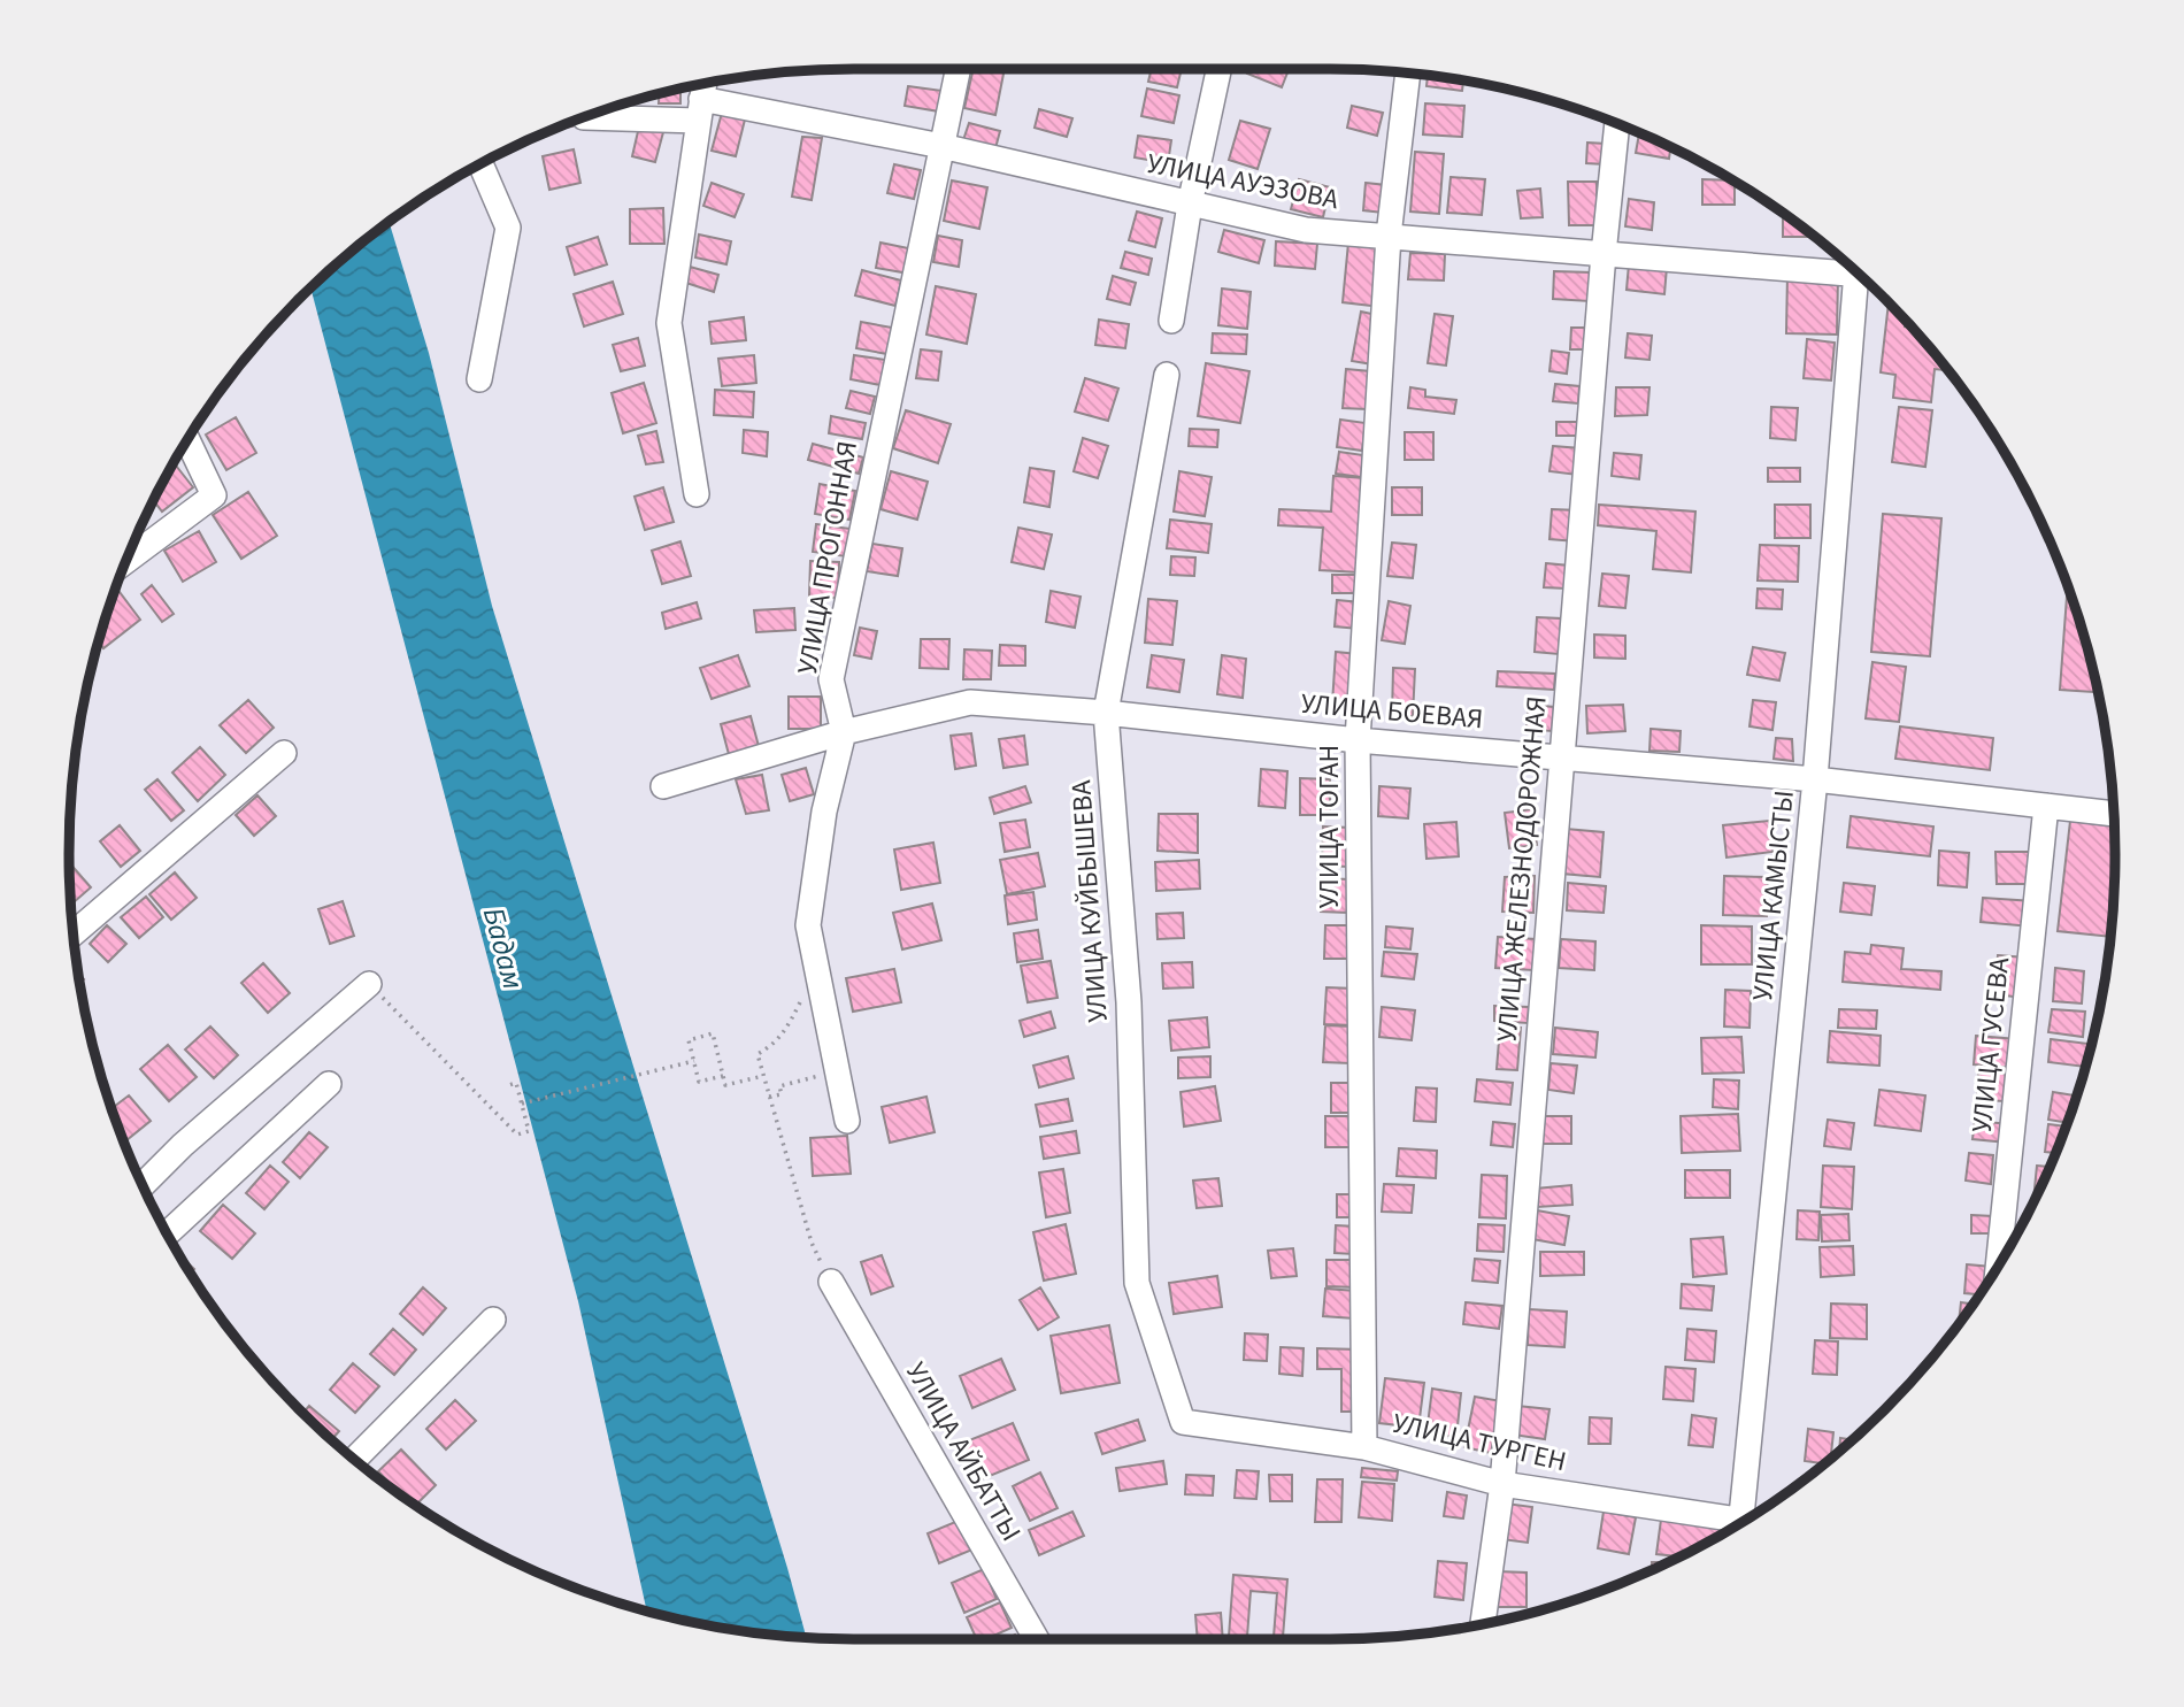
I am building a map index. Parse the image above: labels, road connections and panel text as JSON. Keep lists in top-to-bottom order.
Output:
{
  "streets": {
    "street": [
      "УЛИЦА АУЭЗОВА",
      "УЛИЦА ПРОГОННАЯ",
      "УЛИЦА БОЕВАЯ",
      "УЛИЦА ТОГАН",
      "УЛИЦА ЖЕЛЕЗНОДОРОЖНАЯ",
      "УЛИЦА КАМЫСТЫ",
      "УЛИЦА КУЙБЫШЕВА",
      "УЛИЦА ГУСЕВА",
      "УЛИЦА ТУРГЕН",
      "УЛИЦА АЙБАТТЫ"
    ]
  },
  "crossings": [
    ["УЛИЦА АУЭЗОВА", "УЛИЦА ПРОГОННАЯ"],
    ["УЛИЦА АУЭЗОВА", "УЛИЦА ТОГАН"],
    ["УЛИЦА АУЭЗОВА", "УЛИЦА ЖЕЛЕЗНОДОРОЖНАЯ"],
    ["УЛИЦА ПРОГОННАЯ", "УЛИЦА БОЕВАЯ"],
    ["УЛИЦА БОЕВАЯ", "УЛИЦА ТОГАН"],
    ["УЛИЦА БОЕВАЯ", "УЛИЦА ЖЕЛЕЗНОДОРОЖНАЯ"],
    ["УЛИЦА БОЕВАЯ", "УЛИЦА КАМЫСТЫ"],
    ["УЛИЦА БОЕВАЯ", "УЛИЦА КУЙБЫШЕВА"],
    ["УЛИЦА БОЕВАЯ", "УЛИЦА ГУСЕВА"],
    ["УЛИЦА ТОГАН", "УЛИЦА ТУРГЕН"],
    ["УЛИЦА ЖЕЛЕЗНОДОРОЖНАЯ", "УЛИЦА ТУРГЕН"],
    ["УЛИЦА КУЙБЫШЕВА", "УЛИЦА ТУРГЕН"]
  ],
  "water": ["Бадам"]
}
